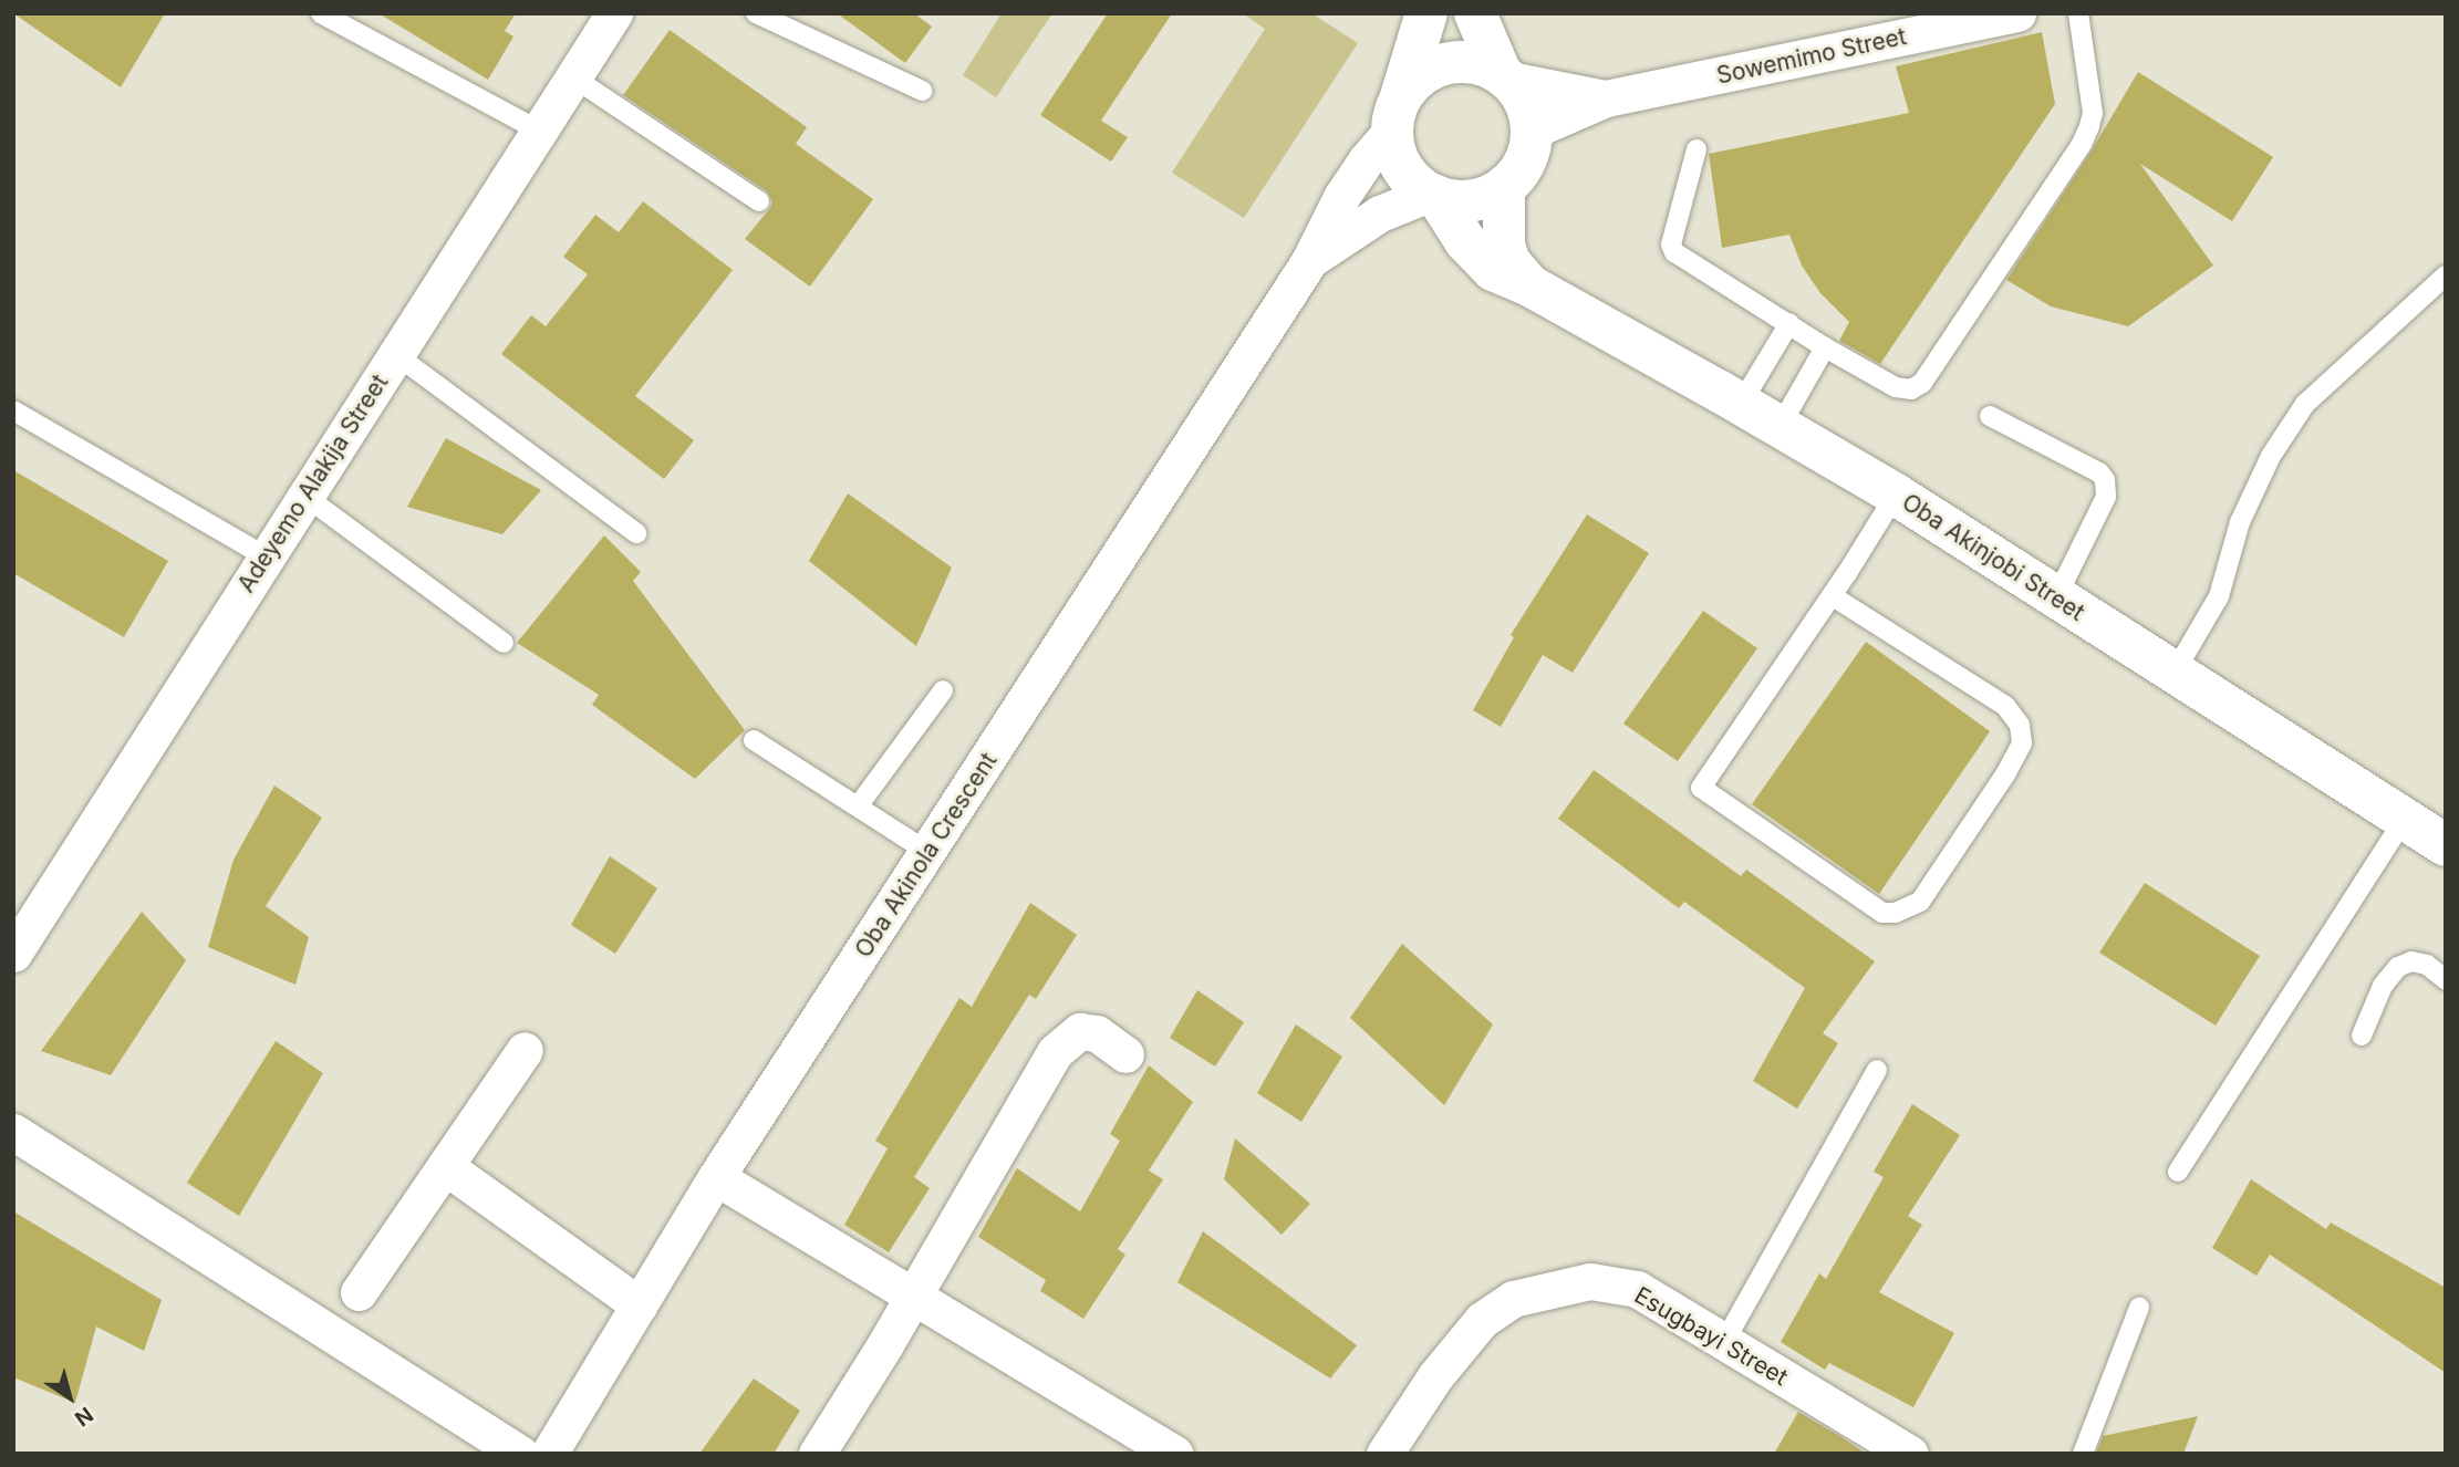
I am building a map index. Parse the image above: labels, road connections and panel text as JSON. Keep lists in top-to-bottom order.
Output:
{
  "streets": {
    "street": [
      "Sowemimo Street",
      "Adeyemo Alakija Street",
      "Oba Akinjobi Street",
      "Oba Akinola Crescent",
      "Esugbayi Street"
    ]
  },
  "crossings": [
    ["Sowemimo Street", "Oba Akinjobi Street"],
    ["Sowemimo Street", "Oba Akinola Crescent"],
    ["Oba Akinjobi Street", "Oba Akinola Crescent"]
  ],
  "north": "bottom right"
}
